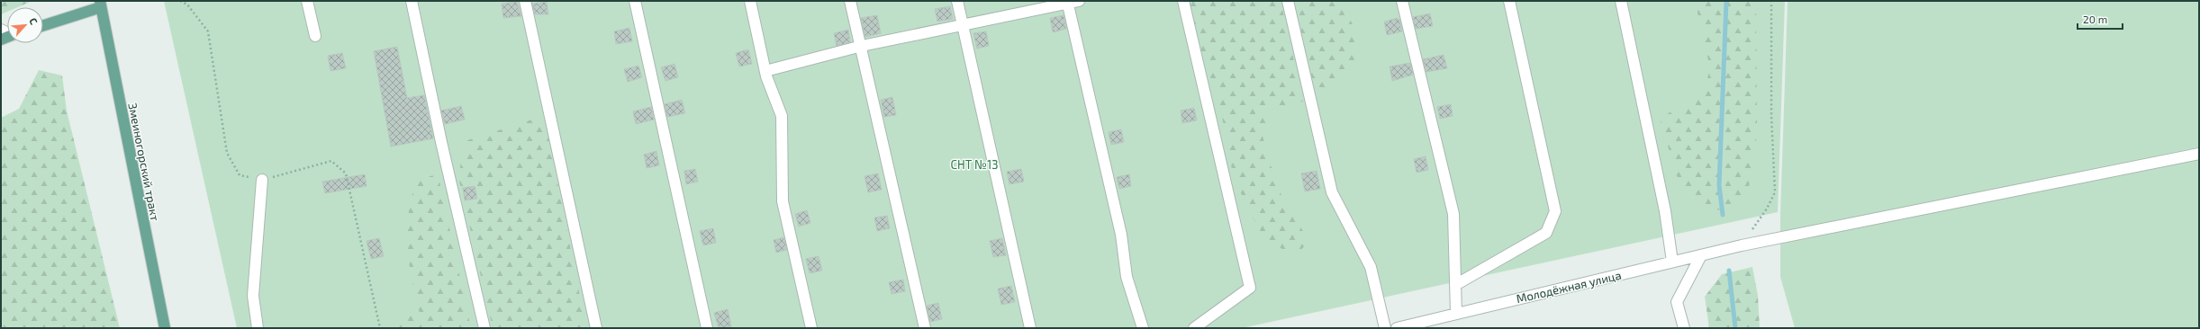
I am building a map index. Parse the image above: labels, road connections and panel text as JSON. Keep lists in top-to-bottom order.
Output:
{
  "streets": {
    "main road": ["Змеиногорский тракт"],
    "street": ["Молодёжная улица"]
  },
  "parks": ["СНТ №13"],
  "scale_bar": "20 m",
  "north": "top right"
}
